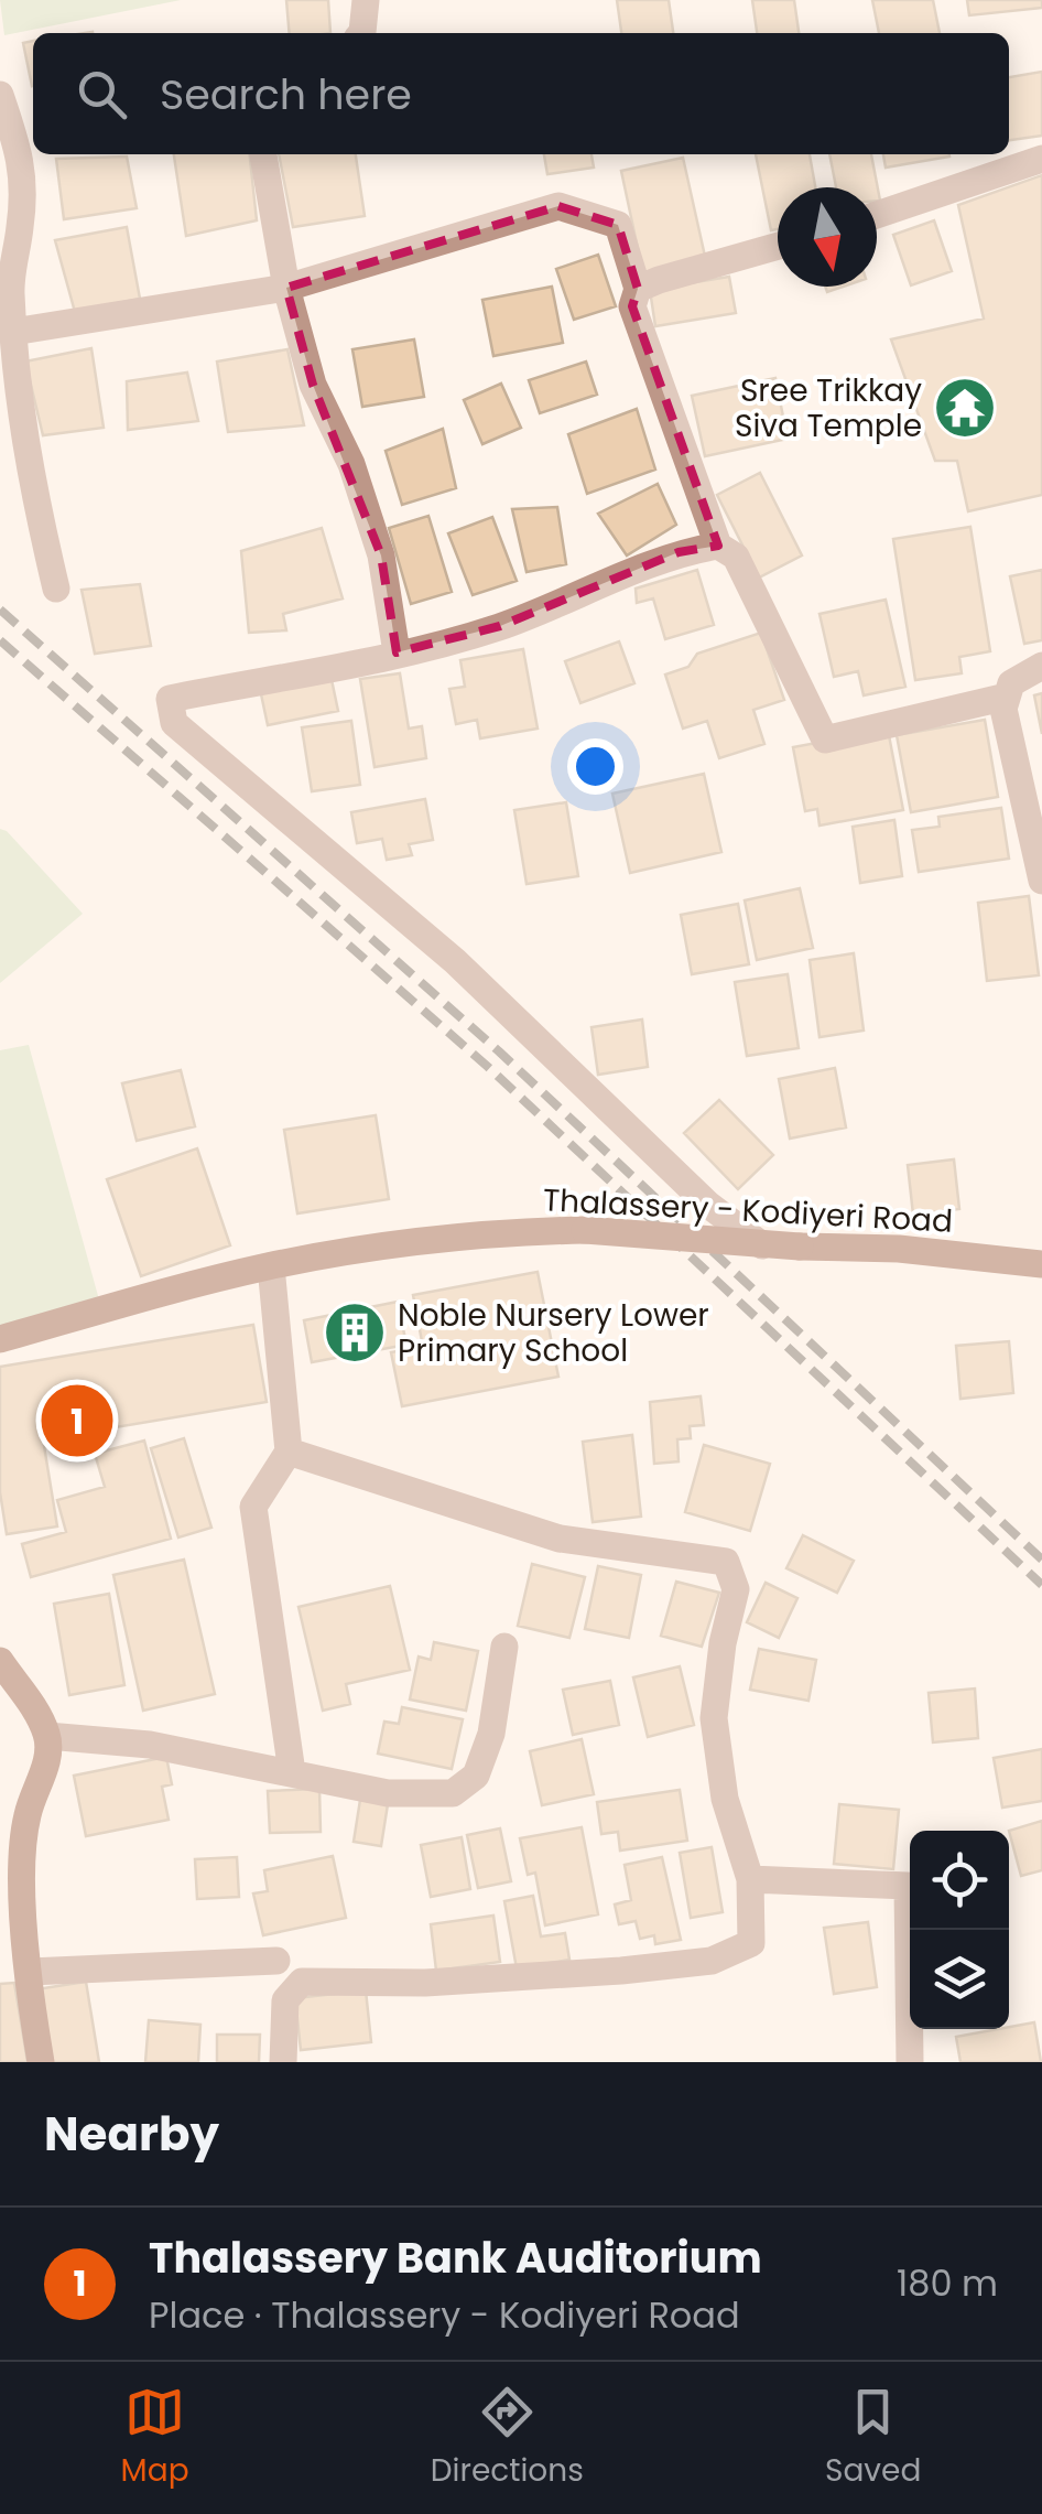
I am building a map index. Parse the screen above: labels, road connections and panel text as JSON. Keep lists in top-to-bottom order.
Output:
{
  "streets": {
    "main road": ["Thalassery - Kodiyeri Road"]
  },
  "places": {
    "temple": ["Sree Trikkay Siva Temple"],
    "building": ["Noble Nursery Lower Primary School"]
  },
  "north": "bottom",
  "page": {
    "search": "Search here",
    "pins": "1",
    "heading": "Nearby",
    "list": [
      {
        "mark": "1",
        "name": "Thalassery Bank Auditorium",
        "note": "Place · Thalassery - Kodiyeri Road",
        "value": "180 m"
      }
    ],
    "nav": ["Map", "Directions", "Saved"]
  }
}
